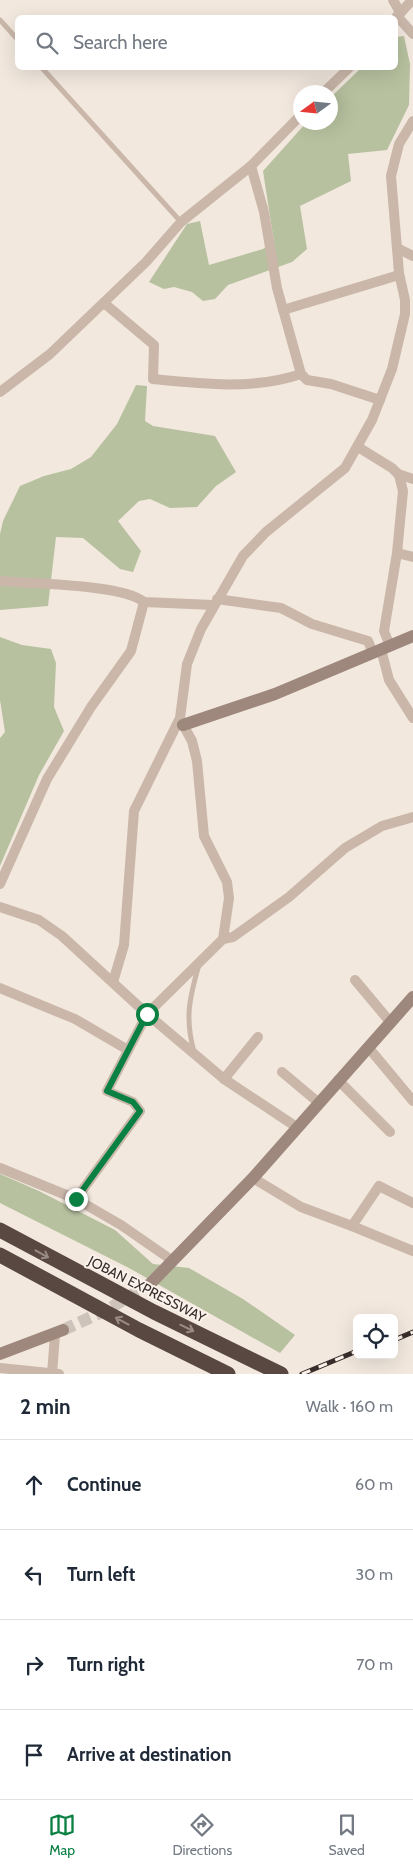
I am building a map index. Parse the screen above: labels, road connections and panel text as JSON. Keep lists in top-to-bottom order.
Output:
{
  "streets": {
    "highway": ["JOBAN EXPRESSWAY"]
  },
  "north": "left",
  "page": {
    "search": "Search here",
    "heading": ["2 min", "Walk · 160 m"],
    "list": [
      ["Continue", "60 m"],
      ["Turn left", "30 m"],
      ["Turn right", "70 m"],
      "Arrive at destination"
    ],
    "nav": ["Map", "Directions", "Saved"]
  }
}
